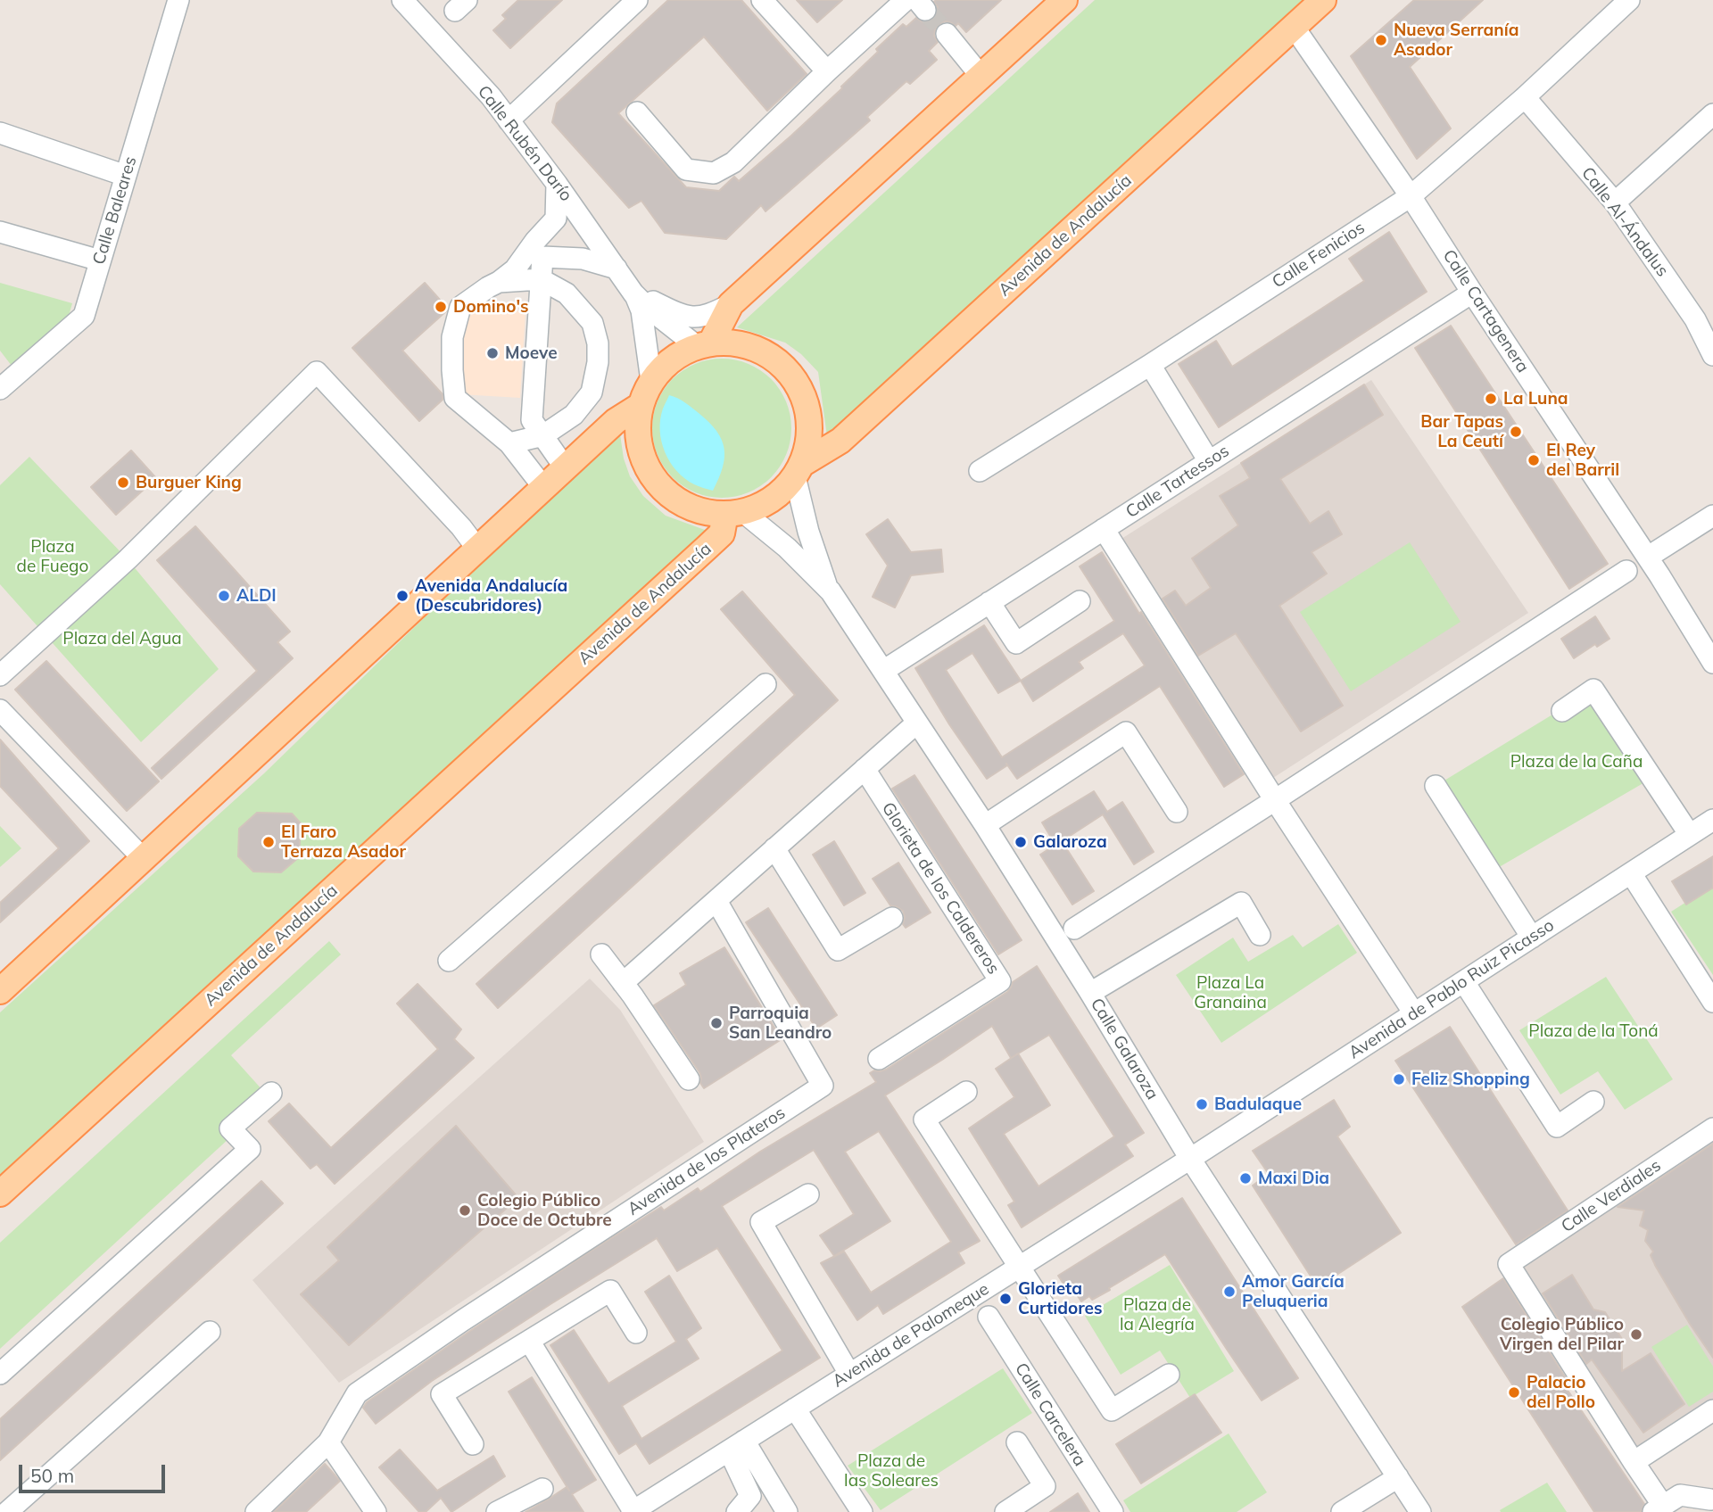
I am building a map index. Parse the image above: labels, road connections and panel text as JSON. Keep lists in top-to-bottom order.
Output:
{
  "streets": {
    "main road": ["Avenida de Andalucía"],
    "street": [
      "Calle Rubén Darío",
      "Calle Baleares",
      "Calle Al-Ándalus",
      "Calle Fenicios",
      "Calle Cartagenera",
      "Calle Tartessos",
      "Glorieta de los Caldereros",
      "Avenida de Pablo Ruiz Picasso",
      "Calle Galaroza",
      "Avenida de los Plateros",
      "Calle Verdiales",
      "Avenida de Palomeque",
      "Calle Carcelera"
    ]
  },
  "crossings": [
    ["Calle Rubén Darío", "Avenida de Andalucía"],
    ["Calle Rubén Darío", "Calle Galaroza"],
    ["Calle Al-Ándalus", "Calle Fenicios"],
    ["Avenida de Andalucía", "Calle Cartagenera"],
    ["Avenida de Andalucía", "Calle Galaroza"],
    ["Calle Fenicios", "Calle Cartagenera"],
    ["Calle Cartagenera", "Calle Tartessos"],
    ["Calle Tartessos", "Calle Galaroza"],
    ["Avenida de Pablo Ruiz Picasso", "Calle Galaroza"],
    ["Avenida de Pablo Ruiz Picasso", "Avenida de Palomeque"],
    ["Calle Galaroza", "Avenida de Palomeque"]
  ],
  "parks": [
    "Plaza de Fuego",
    "Plaza del Agua",
    "Plaza de la Caña",
    "Plaza La Granaina",
    "Plaza de la Toná",
    "Plaza de la Alegría",
    "Plaza de las Soleares"
  ],
  "places": [
    "Nueva Serranía Asador",
    "Domino's",
    "Moeve",
    "La Luna",
    "Bar Tapas La Ceutí",
    "El Rey del Barril",
    "Burguer King",
    "ALDI",
    "Avenida Andalucía (Descubridores)",
    "El Faro Terraza Asador",
    "Galaroza",
    "Parroquia San Leandro",
    "Feliz Shopping",
    "Badulaque",
    "Maxi Dia",
    "Colegio Público Doce de Octubre",
    "Amor García Peluqueria",
    "Glorieta Curtidores",
    "Colegio Público Virgen del Pilar",
    "Palacio del Pollo"
  ],
  "scale_bar": "50 m"
}
